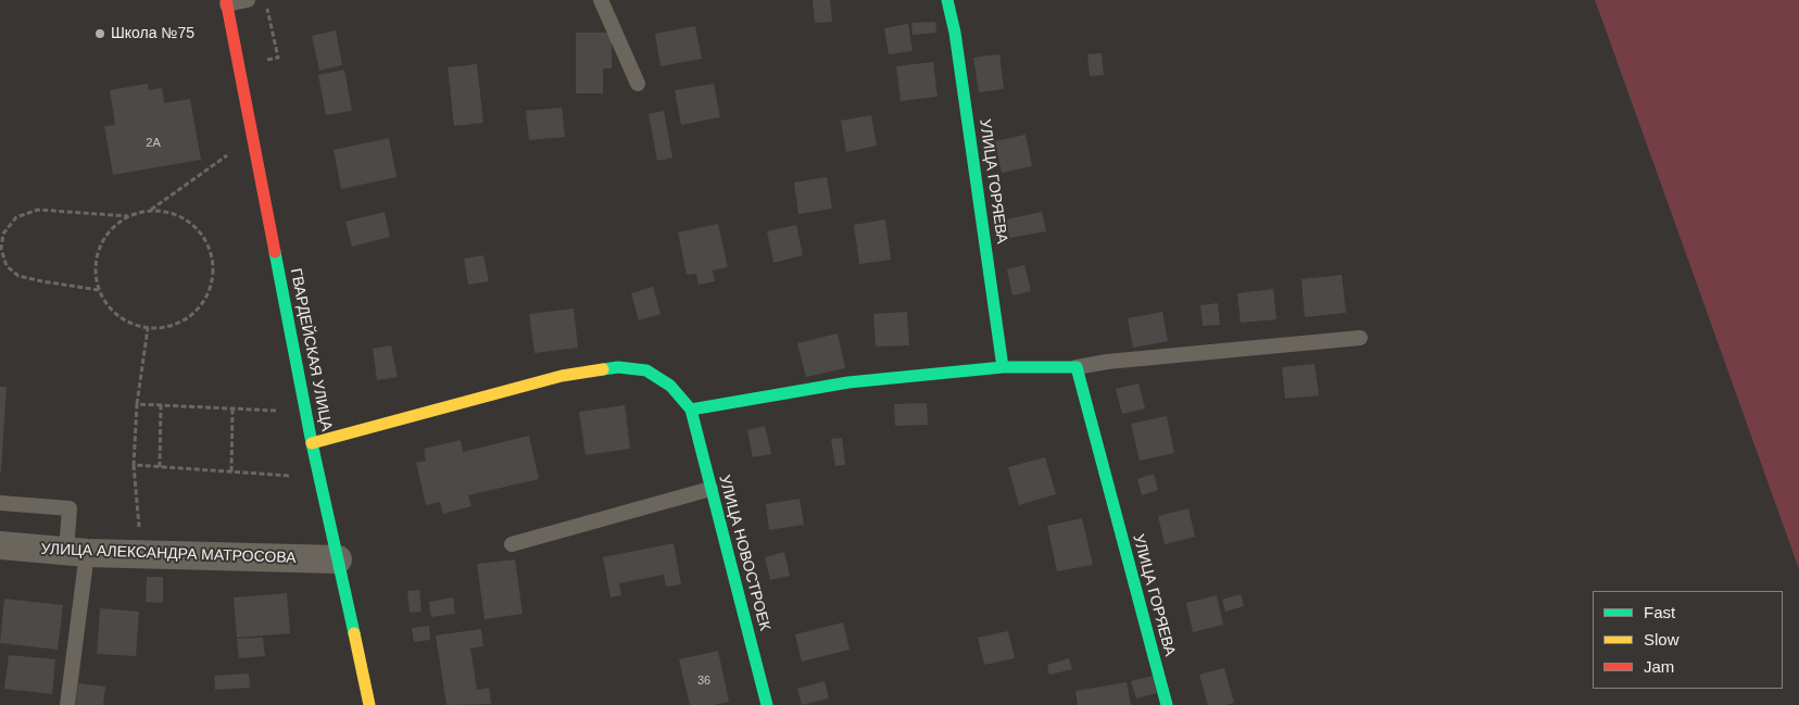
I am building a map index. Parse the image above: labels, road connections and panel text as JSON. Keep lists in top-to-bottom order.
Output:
{
  "streets": {
    "street": [
      "УЛИЦА ГОРЯЕВА",
      "ГВАРДЕЙСКАЯ УЛИЦА",
      "УЛИЦА НОВОСТРОЕК",
      "УЛИЦА АЛЕКСАНДРА МАТРОСОВА"
    ]
  },
  "crossings": [
    ["ГВАРДЕЙСКАЯ УЛИЦА", "УЛИЦА АЛЕКСАНДРА МАТРОСОВА"]
  ],
  "places": ["Школа №75"],
  "house_numbers": ["2А", "36"],
  "legend": ["Fast", "Slow", "Jam"]
}
